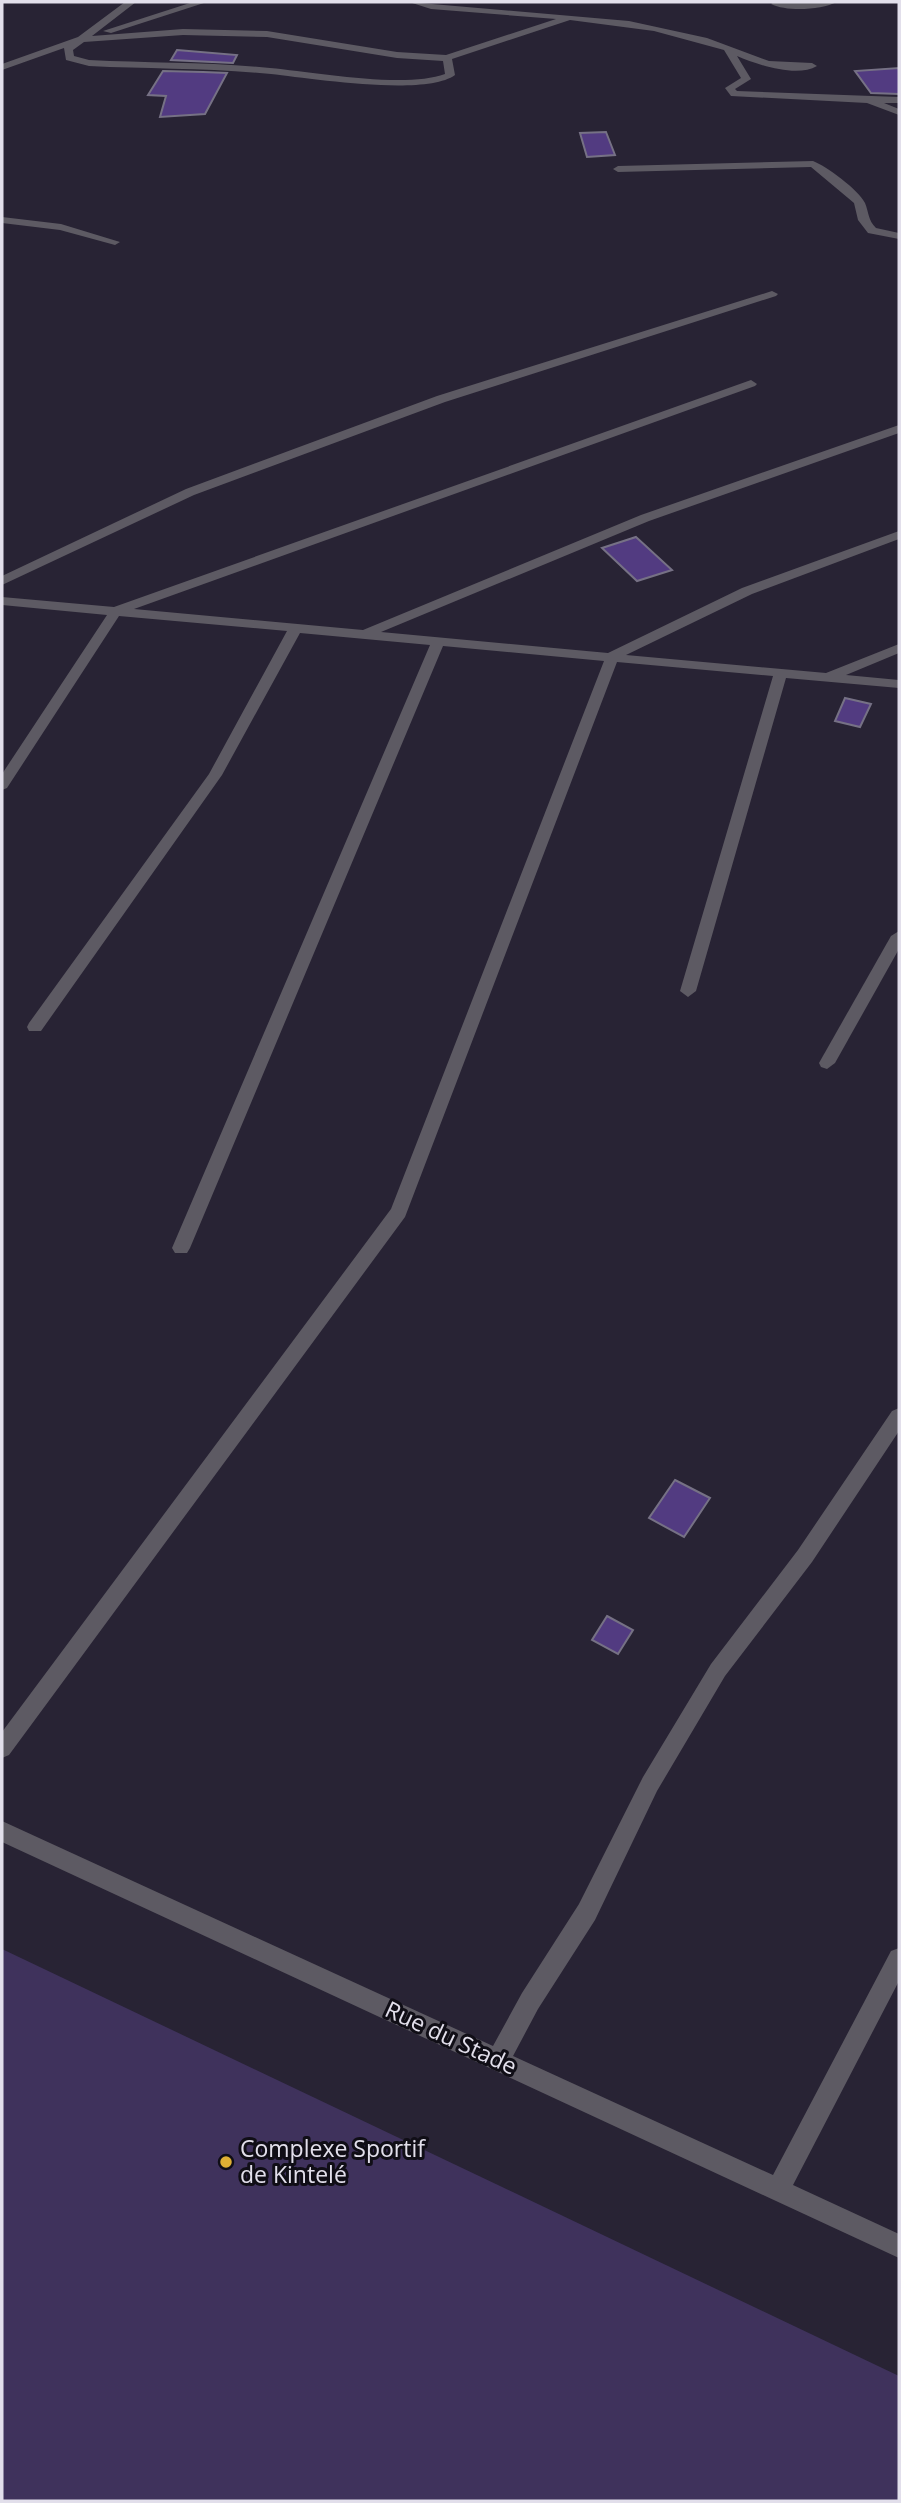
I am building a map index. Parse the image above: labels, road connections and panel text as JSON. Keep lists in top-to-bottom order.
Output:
{
  "streets": {
    "street": ["Rue du Stade"]
  },
  "places": ["Complexe Sportif de Kintelé"]
}
